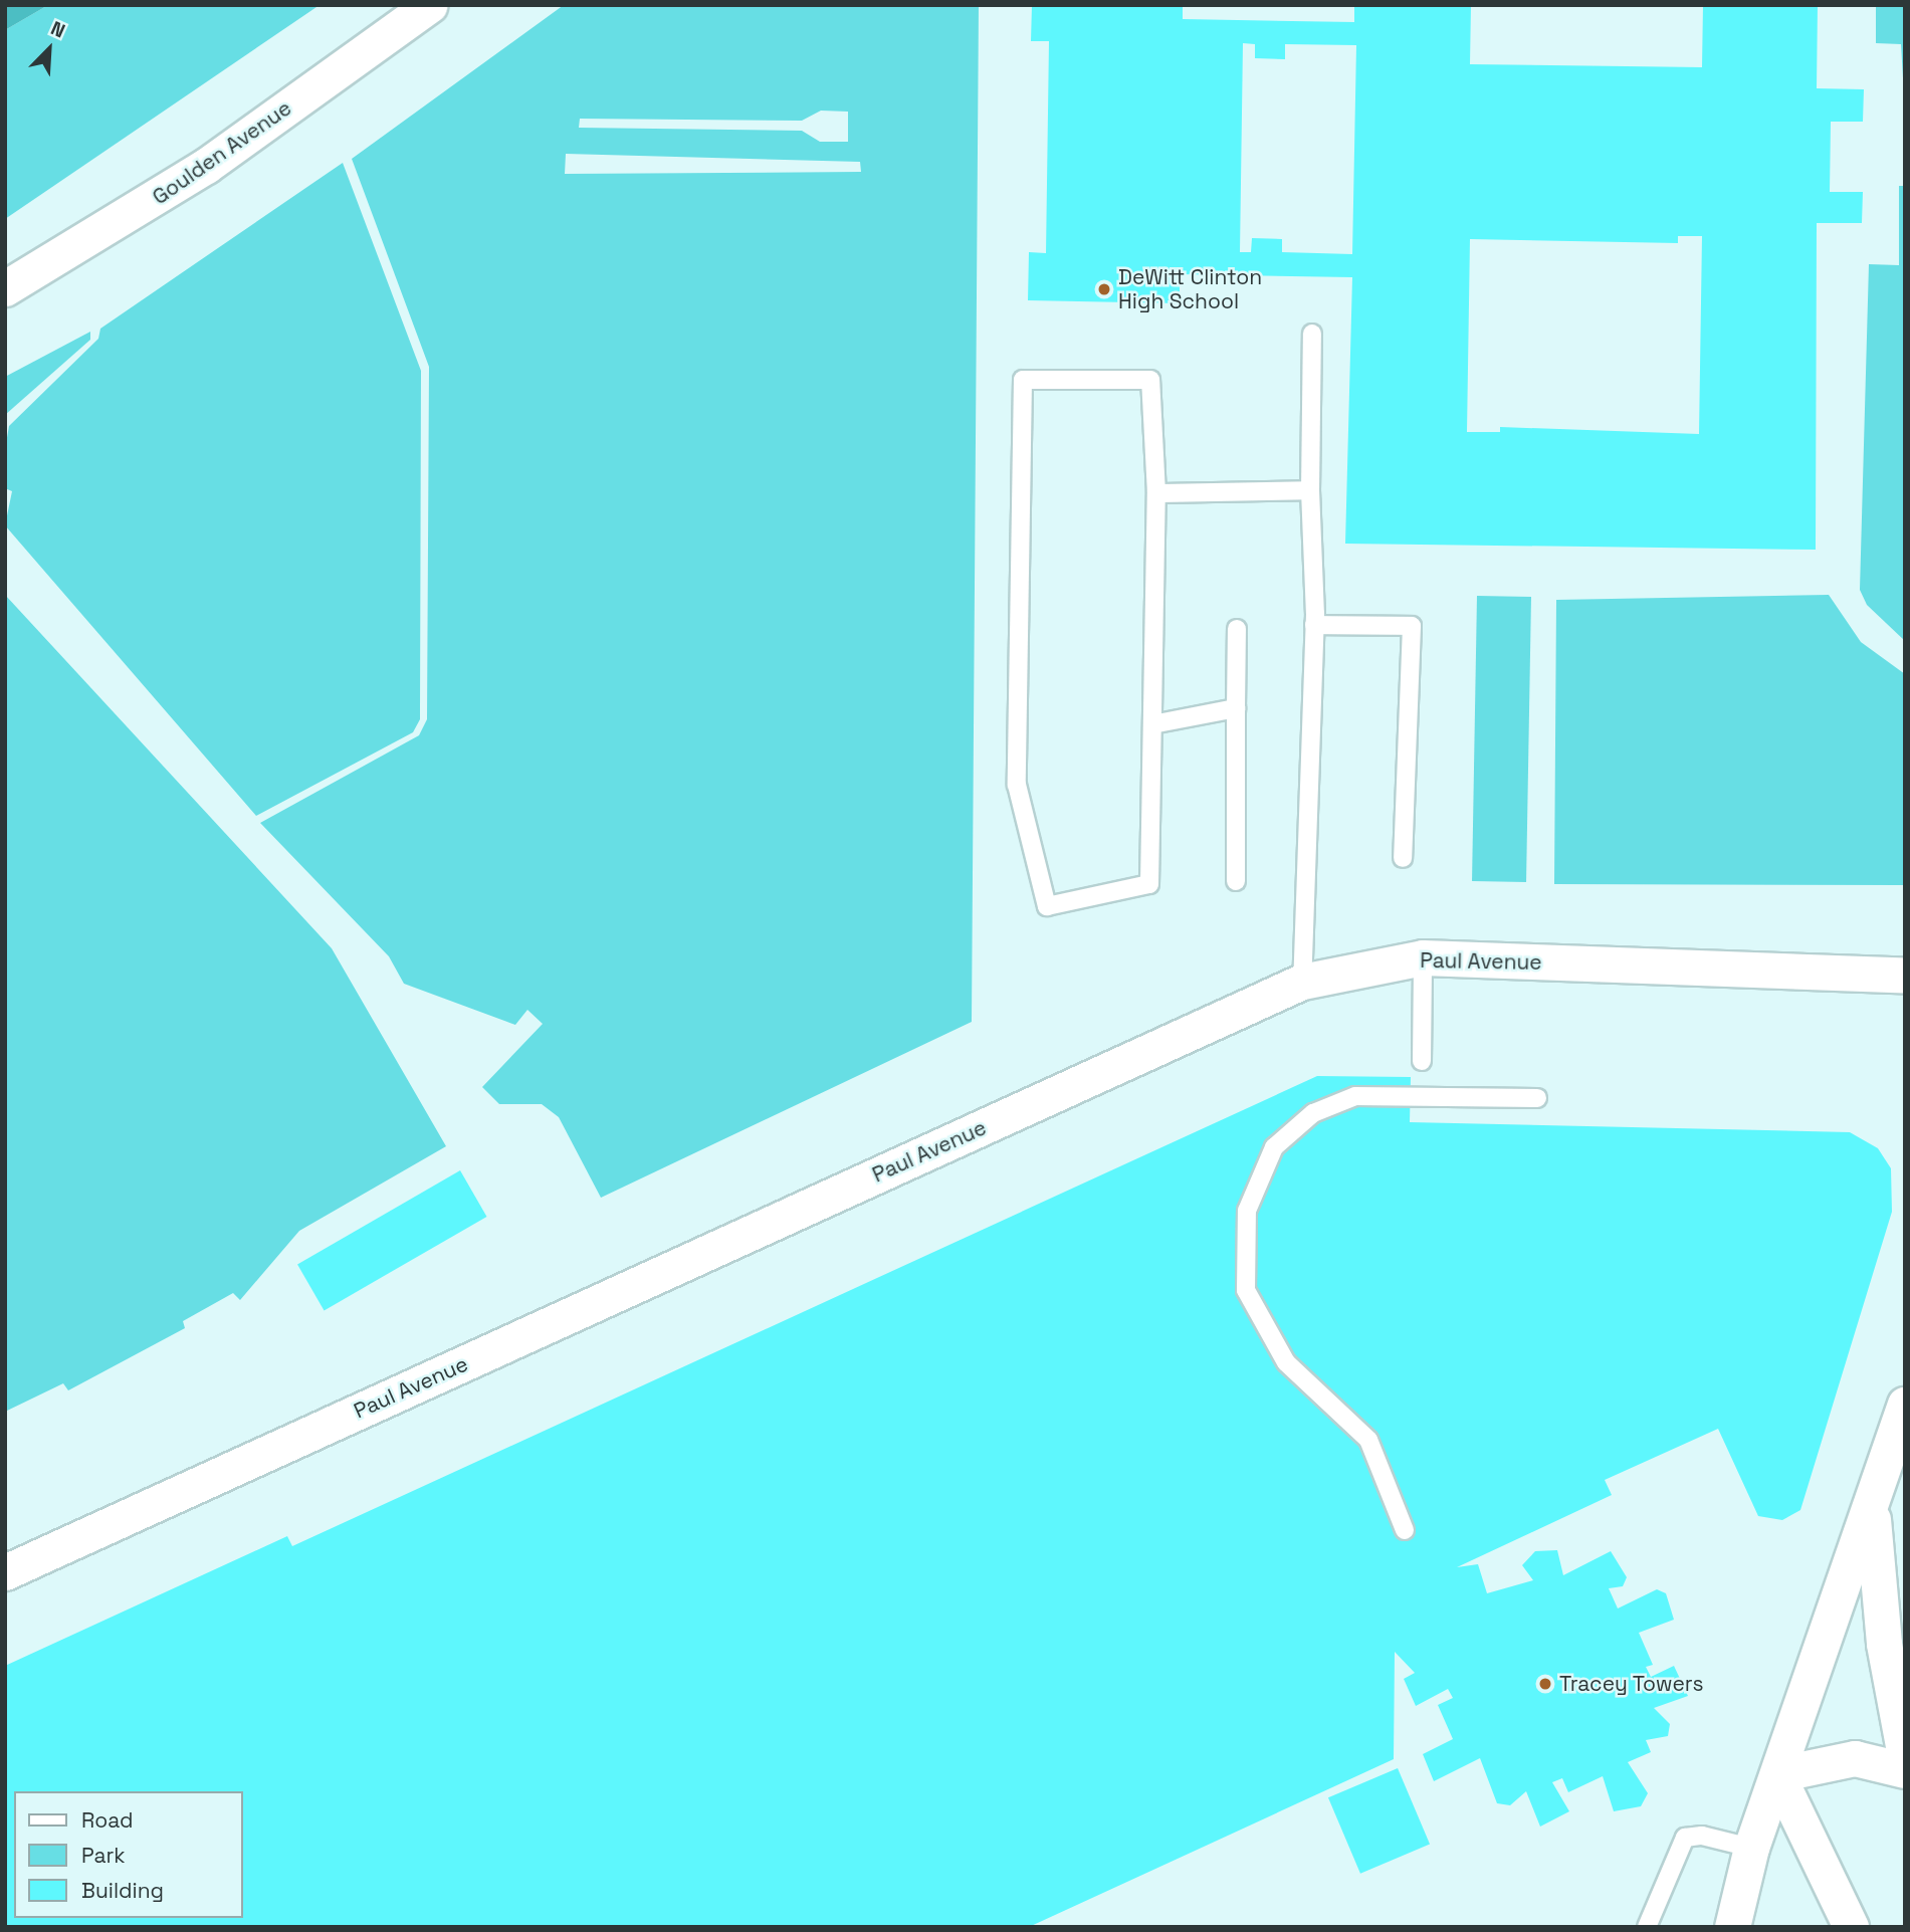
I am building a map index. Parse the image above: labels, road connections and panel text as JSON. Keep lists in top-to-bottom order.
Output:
{
  "streets": {
    "street": ["Goulden Avenue", "Paul Avenue"]
  },
  "places": ["DeWitt Clinton High School", "Tracey Towers"],
  "legend": ["Road", "Park", "Building"],
  "north": "top right"
}
